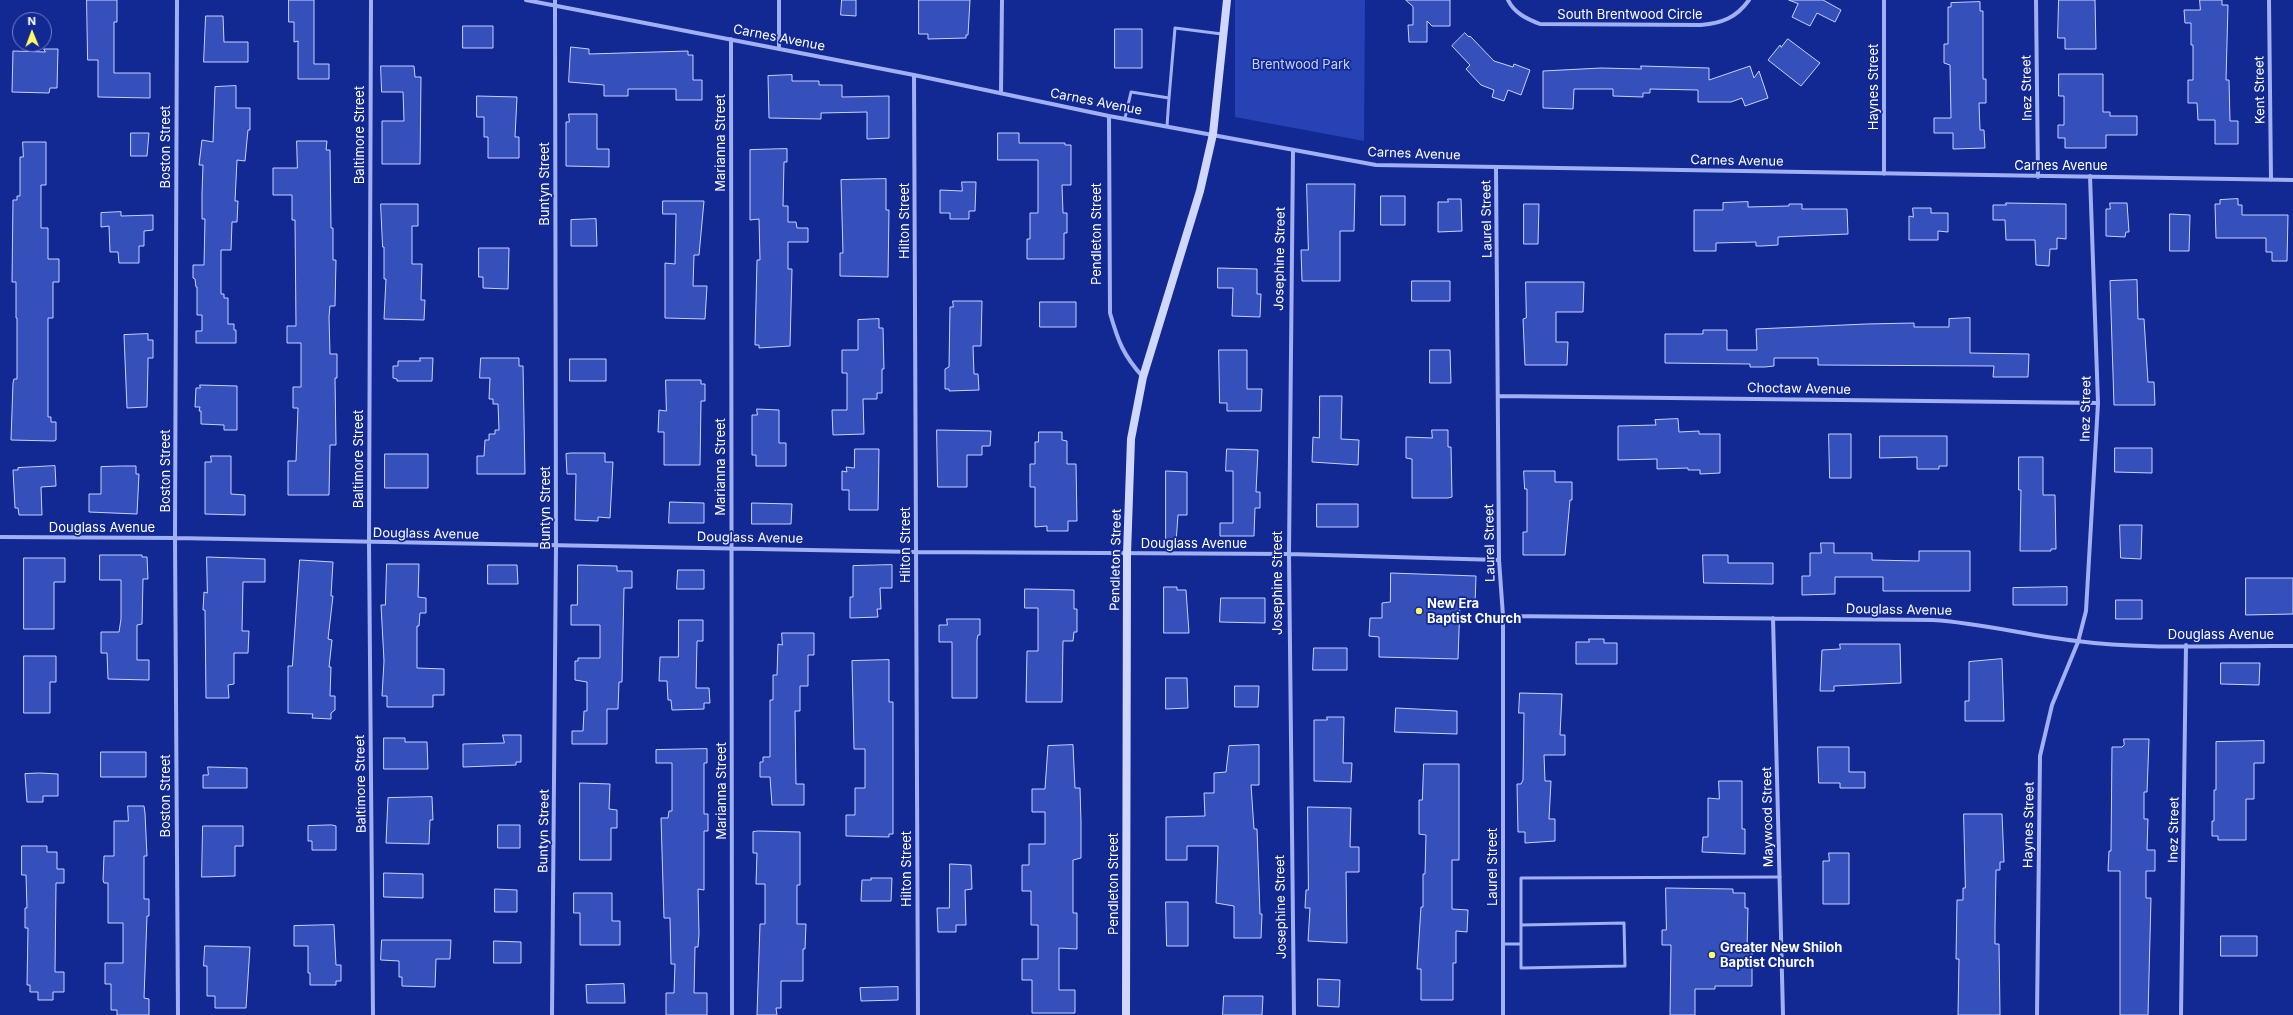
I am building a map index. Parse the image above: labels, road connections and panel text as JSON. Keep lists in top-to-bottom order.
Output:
{
  "streets": {
    "main road": ["Pendleton Street"],
    "street": [
      "South Brentwood Circle",
      "Carnes Avenue",
      "Haynes Street",
      "Inez Street",
      "Kent Street",
      "Baltimore Street",
      "Marianna Street",
      "Boston Street",
      "Buntyn Street",
      "Laurel Street",
      "Hilton Street",
      "Josephine Street",
      "Choctaw Avenue",
      "Douglass Avenue",
      "Maywood Street"
    ]
  },
  "crossings": [
    ["Carnes Avenue", "Haynes Street"],
    ["Carnes Avenue", "Inez Street"],
    ["Carnes Avenue", "Kent Street"],
    ["Carnes Avenue", "Marianna Street"],
    ["Carnes Avenue", "Buntyn Street"],
    ["Carnes Avenue", "Laurel Street"],
    ["Carnes Avenue", "Hilton Street"],
    ["Carnes Avenue", "Pendleton Street"],
    ["Carnes Avenue", "Josephine Street"],
    ["Haynes Street", "Inez Street"],
    ["Haynes Street", "Douglass Avenue"],
    ["Inez Street", "Choctaw Avenue"],
    ["Inez Street", "Douglass Avenue"],
    ["Baltimore Street", "Douglass Avenue"],
    ["Marianna Street", "Douglass Avenue"],
    ["Boston Street", "Douglass Avenue"],
    ["Buntyn Street", "Douglass Avenue"],
    ["Laurel Street", "Choctaw Avenue"],
    ["Laurel Street", "Douglass Avenue"],
    ["Hilton Street", "Douglass Avenue"],
    ["Pendleton Street", "Douglass Avenue"],
    ["Josephine Street", "Douglass Avenue"],
    ["Douglass Avenue", "Maywood Street"]
  ],
  "parks": ["Brentwood Park"],
  "places": ["New Era Baptist Church", "Greater New Shiloh Baptist Church"],
  "north": "top"
}
